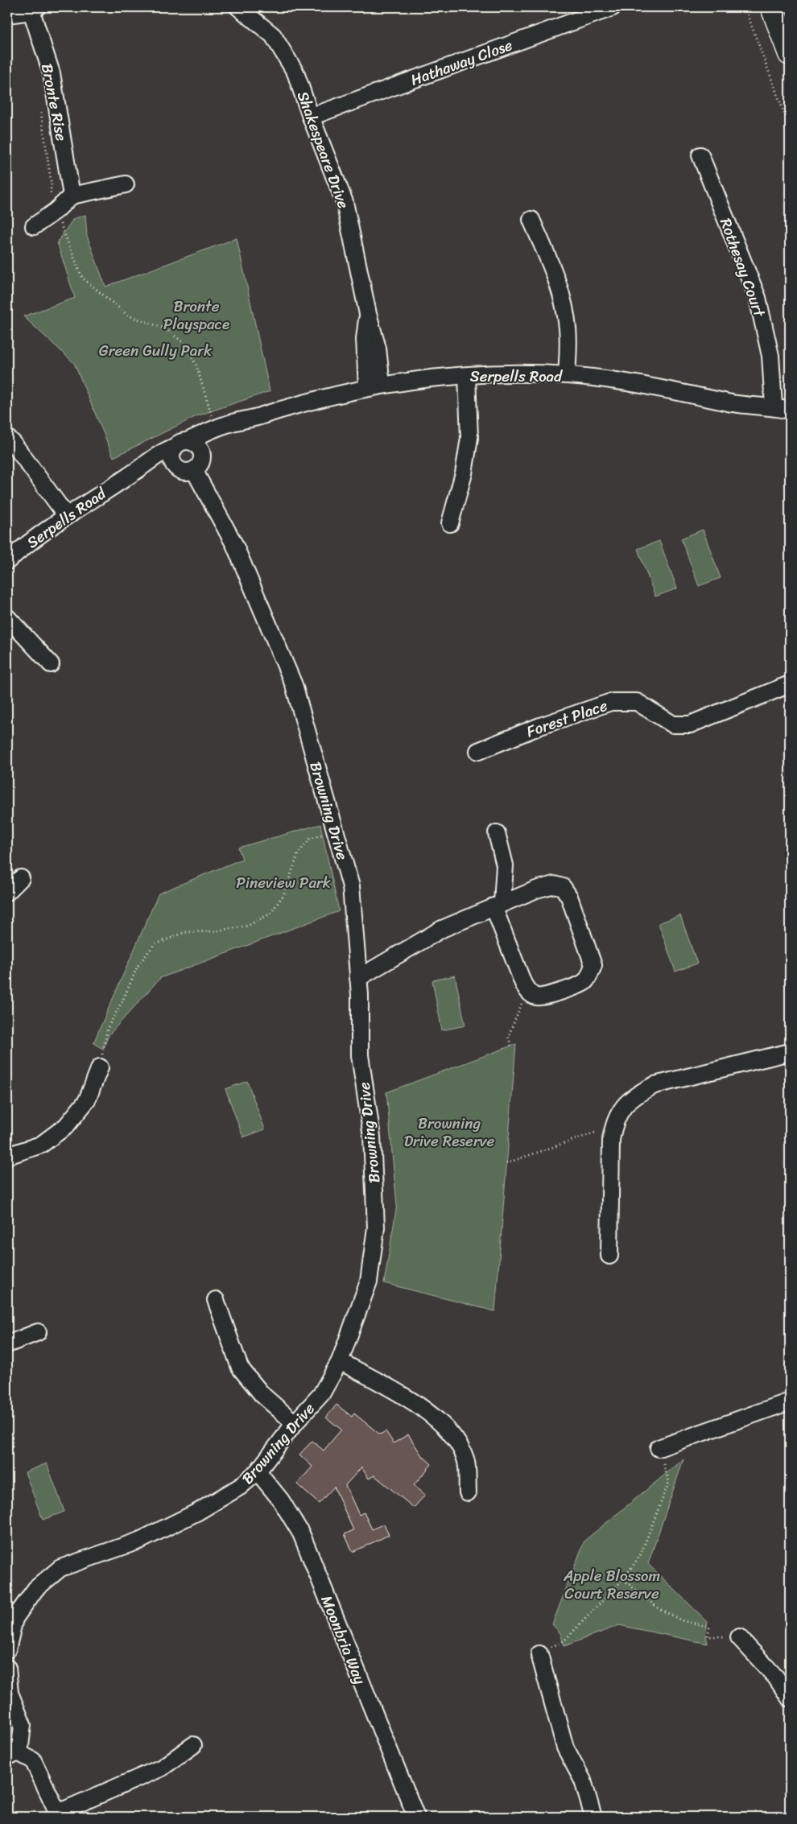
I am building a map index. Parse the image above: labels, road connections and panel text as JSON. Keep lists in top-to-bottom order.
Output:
{
  "streets": {
    "street": [
      "Hathaway Close",
      "Bronte Rise",
      "Shakespeare Drive",
      "Rothesay Court",
      "Serpells Road",
      "Forest Place",
      "Browning Drive",
      "Moonbria Way"
    ]
  },
  "crossings": [
    ["Hathaway Close", "Shakespeare Drive"],
    ["Shakespeare Drive", "Serpells Road"],
    ["Rothesay Court", "Serpells Road"],
    ["Serpells Road", "Browning Drive"],
    ["Browning Drive", "Moonbria Way"]
  ],
  "parks": [
    "Bronte Playspace",
    "Green Gully Park",
    "Pineview Park",
    "Browning Drive Reserve",
    "Apple Blossom Court Reserve"
  ]
}
